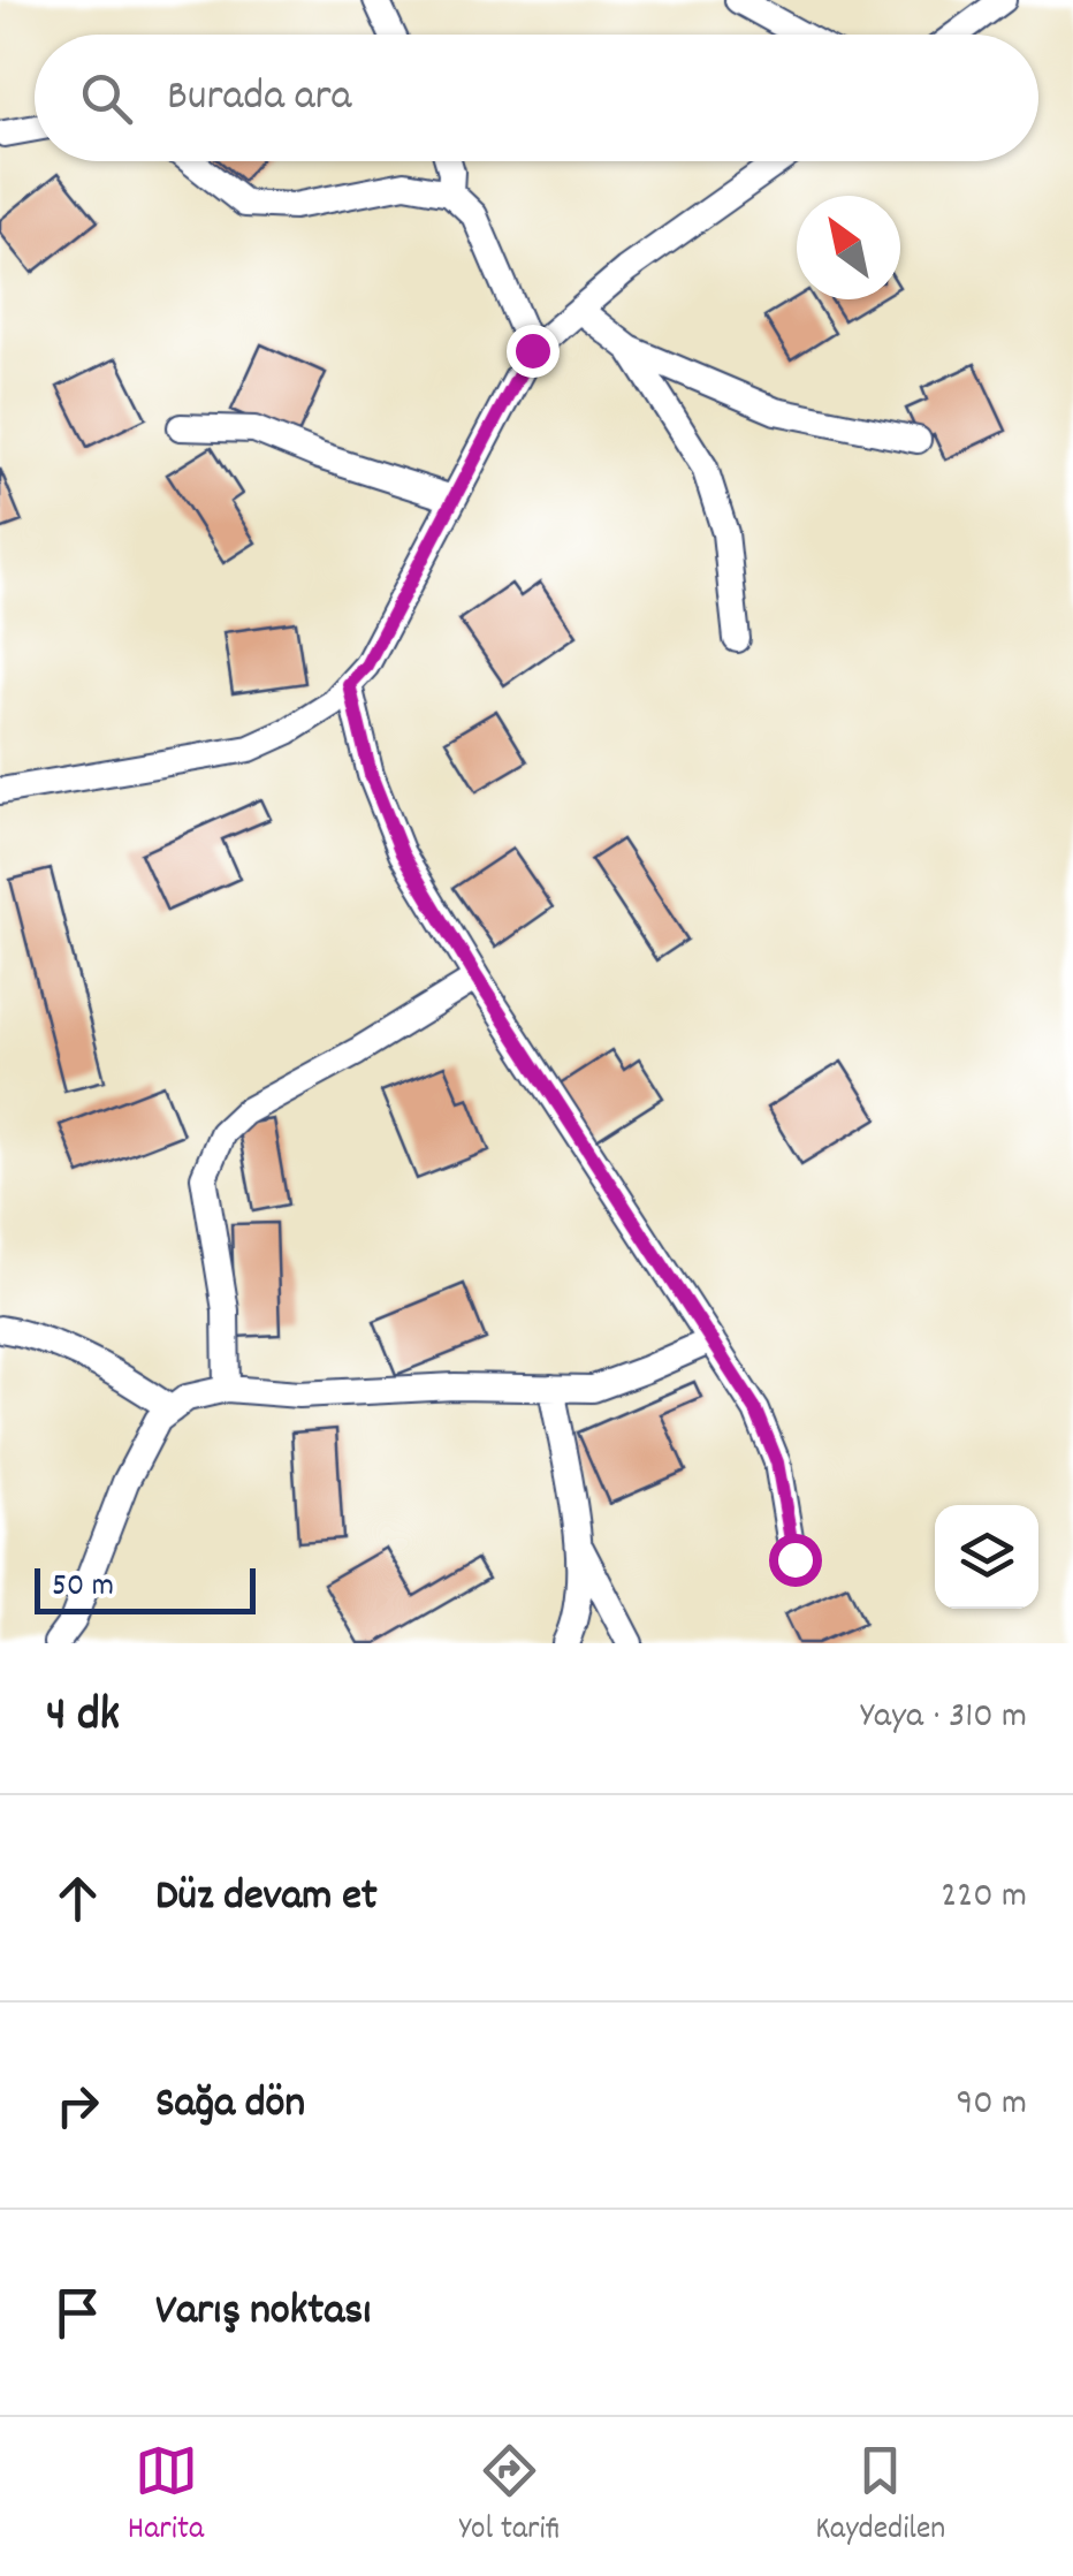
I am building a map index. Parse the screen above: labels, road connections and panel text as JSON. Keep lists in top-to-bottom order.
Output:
{
  "scale_bar": "50 m",
  "north": "top left",
  "page": {
    "search": "Burada ara",
    "scale": "50 m",
    "heading": ["4 dk", "Yaya · 310 m"],
    "list": [
      ["Düz devam et", "220 m"],
      ["Sağa dön", "90 m"],
      "Varış noktası"
    ],
    "nav": ["Harita", "Yol tarifi", "Kaydedilen"]
  }
}
